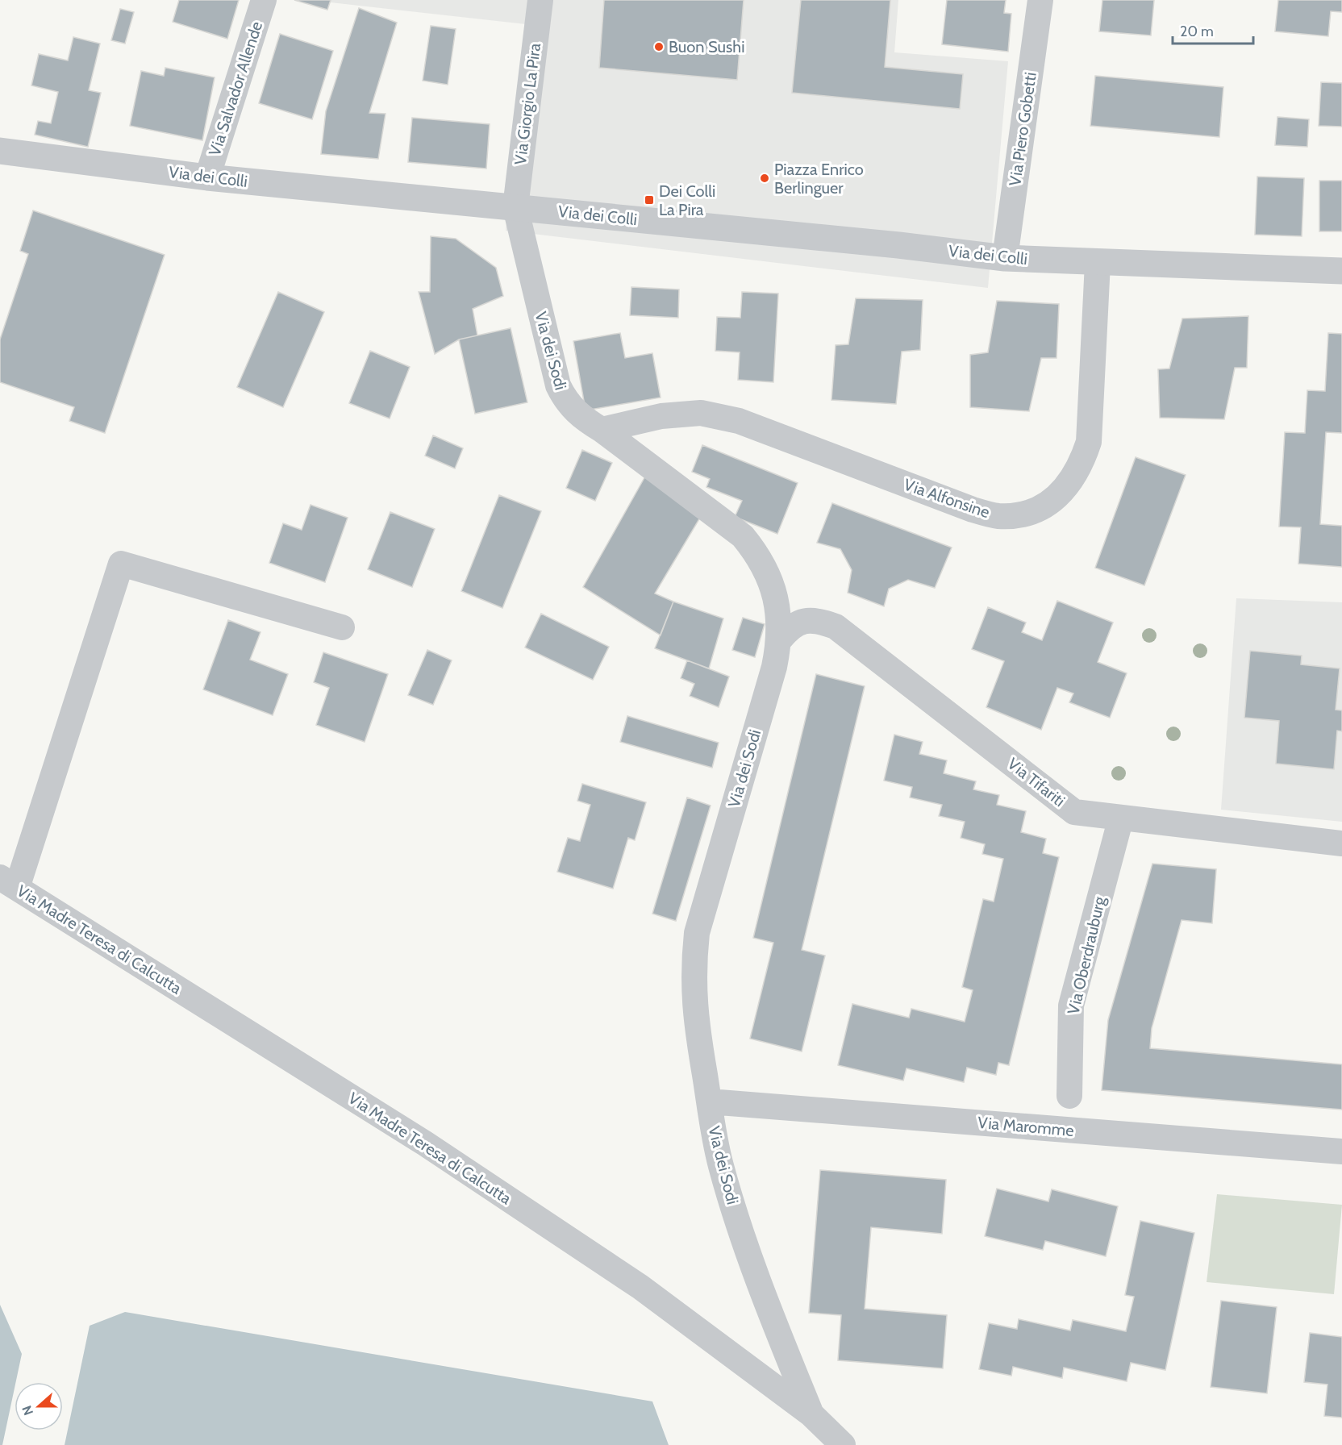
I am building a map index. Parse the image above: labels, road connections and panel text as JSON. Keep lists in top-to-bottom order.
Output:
{
  "streets": {
    "street": [
      "Via Salvador Allende",
      "Via Giorgio La Pira",
      "Via Piero Gobetti",
      "Via dei Colli",
      "Via dei Sodi",
      "Via Alfonsine",
      "Via Tifariti",
      "Via Madre Teresa di Calcutta",
      "Via Oberdrauburg",
      "Via Maromme"
    ]
  },
  "crossings": [
    ["Via Salvador Allende", "Via dei Colli"],
    ["Via Giorgio La Pira", "Via dei Colli"],
    ["Via Giorgio La Pira", "Via dei Sodi"],
    ["Via Piero Gobetti", "Via dei Colli"],
    ["Via dei Colli", "Via dei Sodi"],
    ["Via dei Colli", "Via Alfonsine"],
    ["Via dei Sodi", "Via Alfonsine"],
    ["Via dei Sodi", "Via Tifariti"],
    ["Via dei Sodi", "Via Madre Teresa di Calcutta"],
    ["Via dei Sodi", "Via Maromme"],
    ["Via Tifariti", "Via Oberdrauburg"]
  ],
  "places": {
    "other": ["Buon Sushi", "Piazza Enrico Berlinguer"],
    "transit": ["Dei Colli La Pira"]
  },
  "scale_bar": "20 m",
  "north": "left"
}
